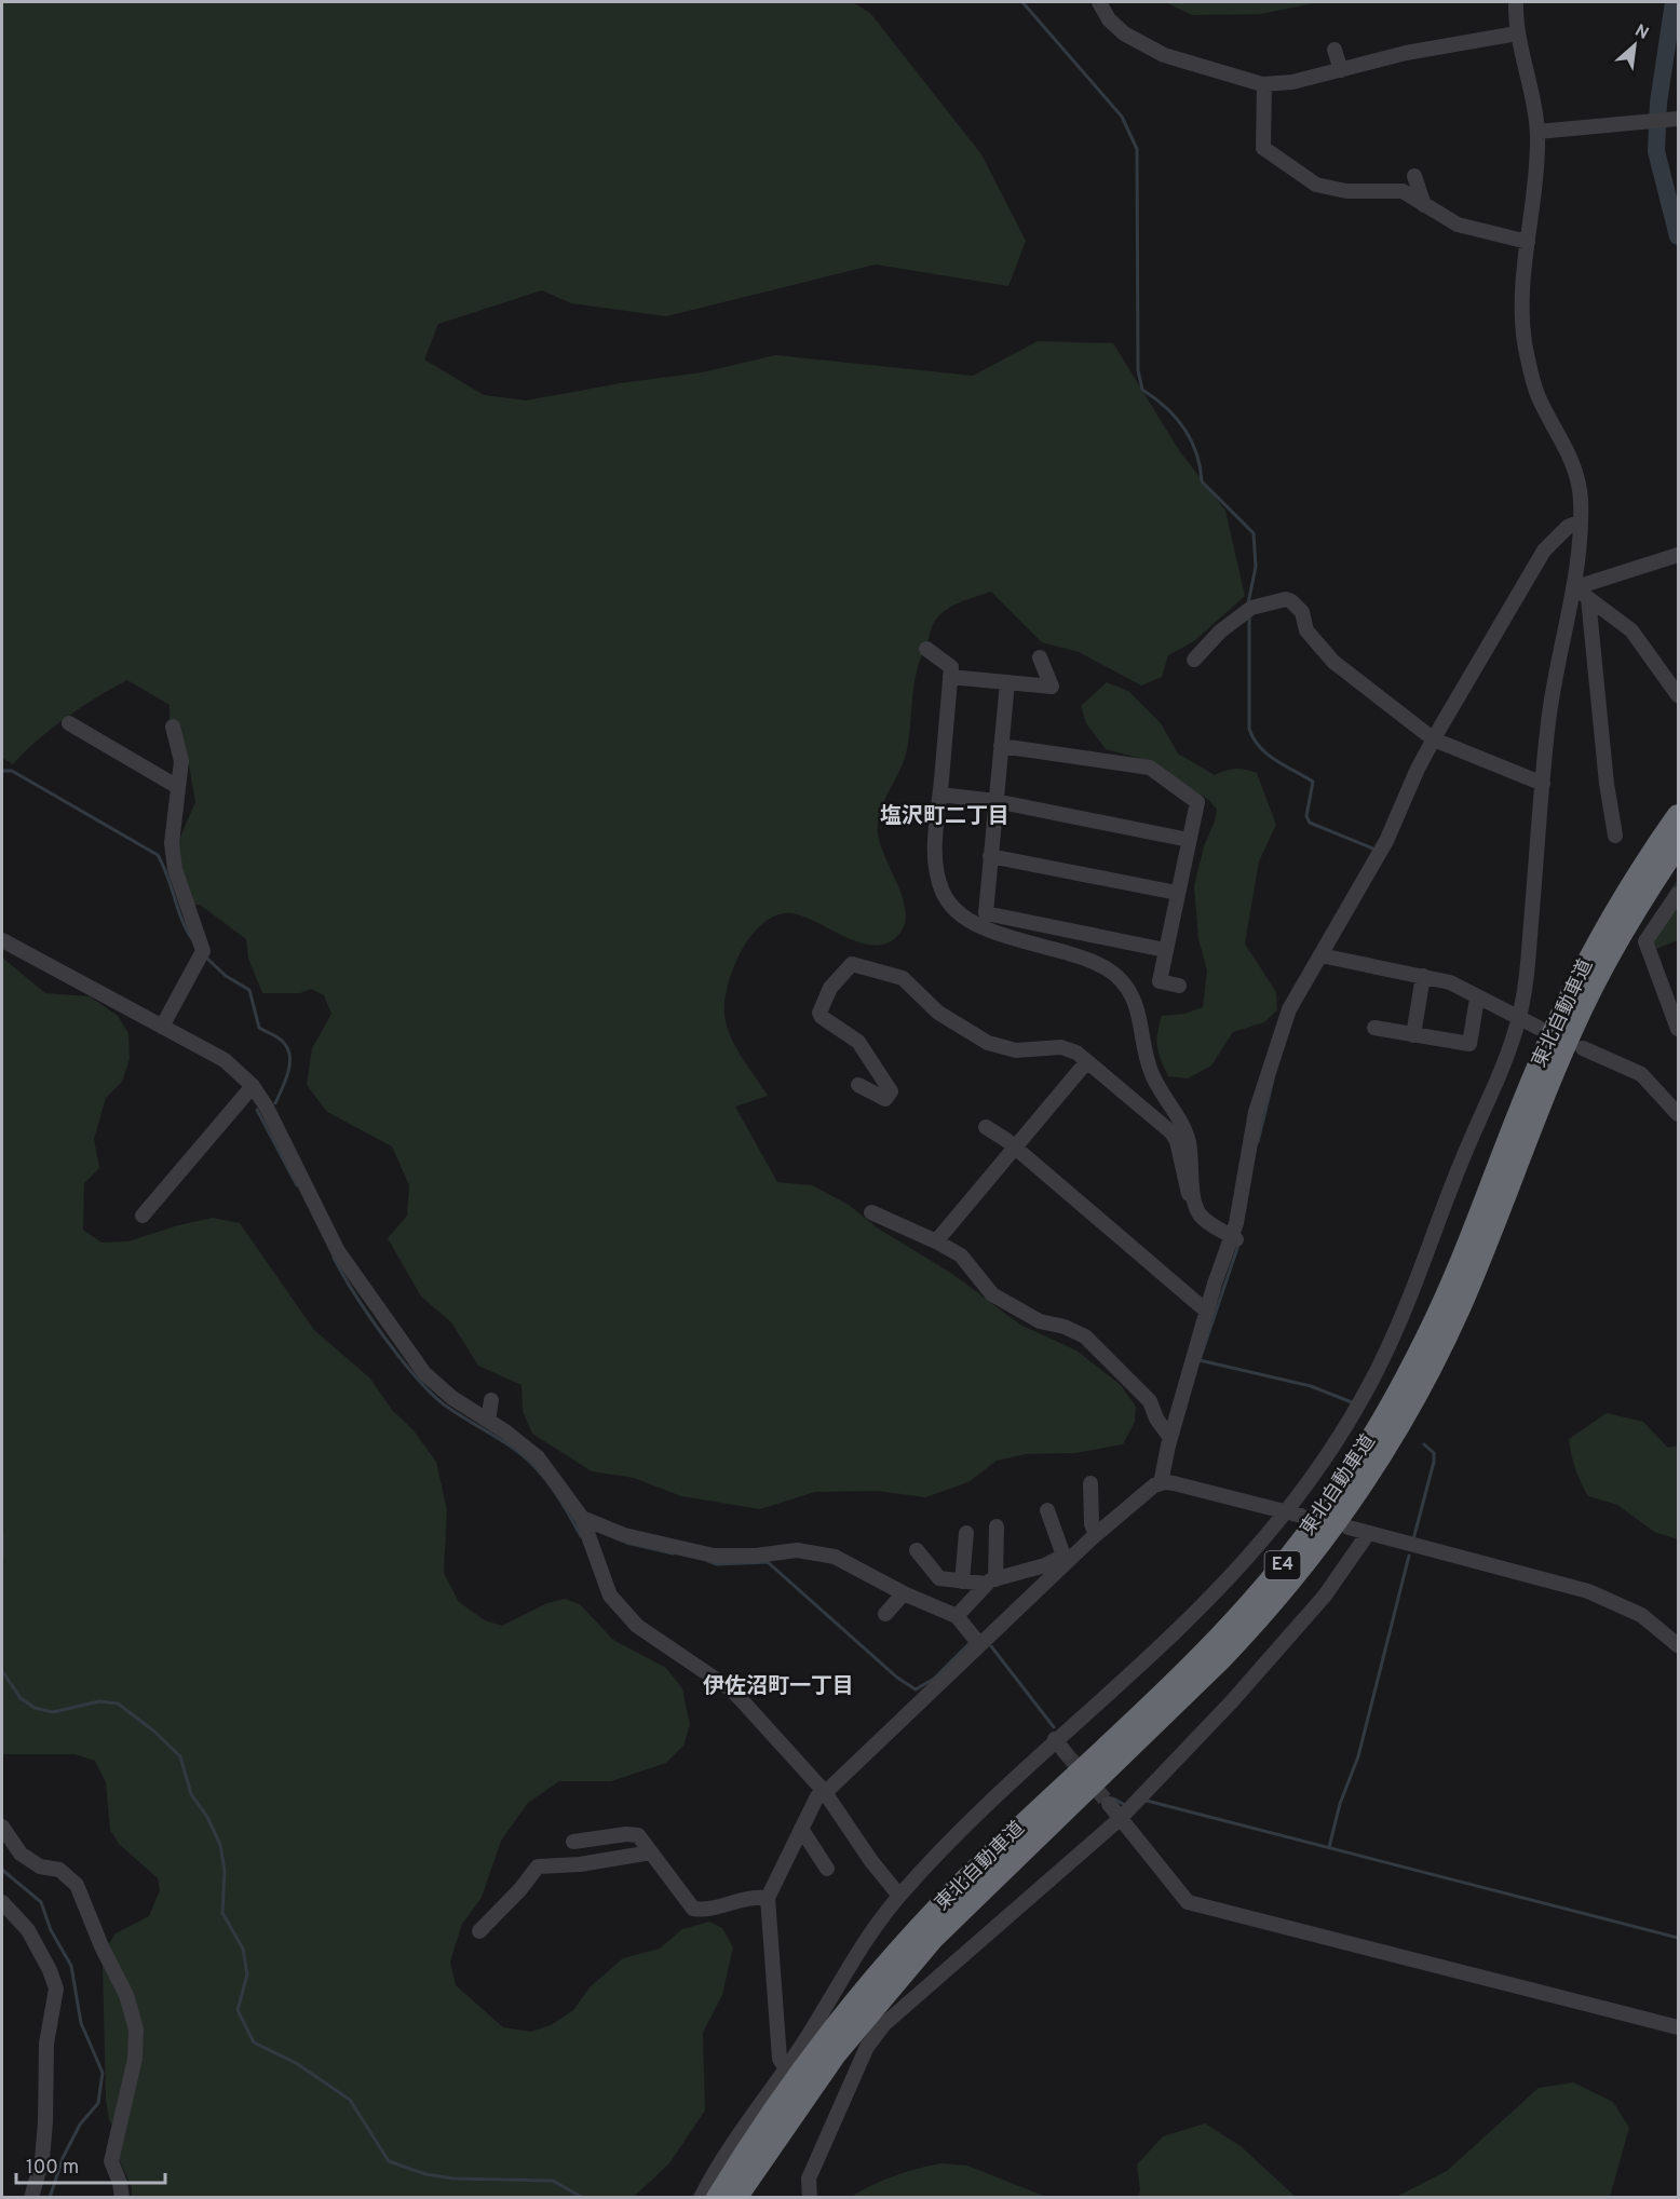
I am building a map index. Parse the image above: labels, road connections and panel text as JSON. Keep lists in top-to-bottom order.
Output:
{
  "streets": {
    "highway": ["東北自動車道", "E4"]
  },
  "districts": ["塩沢町二丁目", "伊佐沼町一丁目"],
  "scale_bar": "100 m",
  "north": "top right"
}
